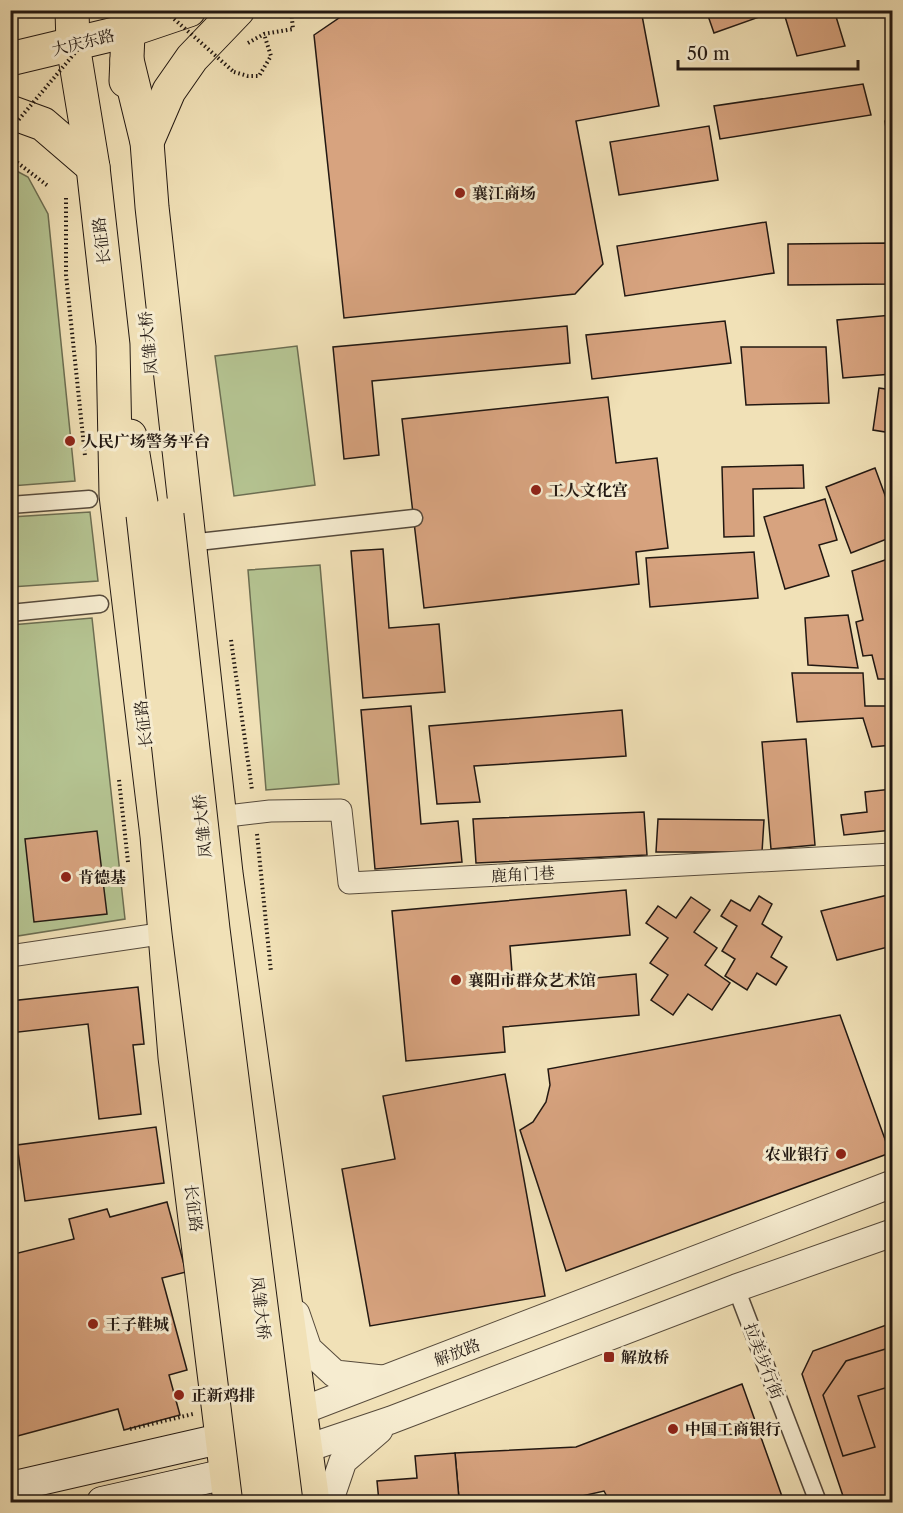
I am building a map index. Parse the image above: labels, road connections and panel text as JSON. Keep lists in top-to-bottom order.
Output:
{
  "streets": {
    "main road": [
      "大庆东路",
      "长征路",
      "凤雏大桥",
      "解放路"
    ],
    "street": ["鹿角门巷", "拉美步行街"]
  },
  "crossings": [
    ["大庆东路", "长征路"],
    ["长征路", "凤雏大桥"],
    ["长征路", "解放路"]
  ],
  "places": {
    "other": [
      "襄江商场",
      "人民广场警务平台",
      "工人文化宫",
      "肯德基",
      "襄阳市群众艺术馆",
      "农业银行",
      "王子鞋城",
      "正新鸡排",
      "中国工商银行"
    ],
    "transit": ["解放桥"]
  },
  "scale_bar": "50 m"
}
